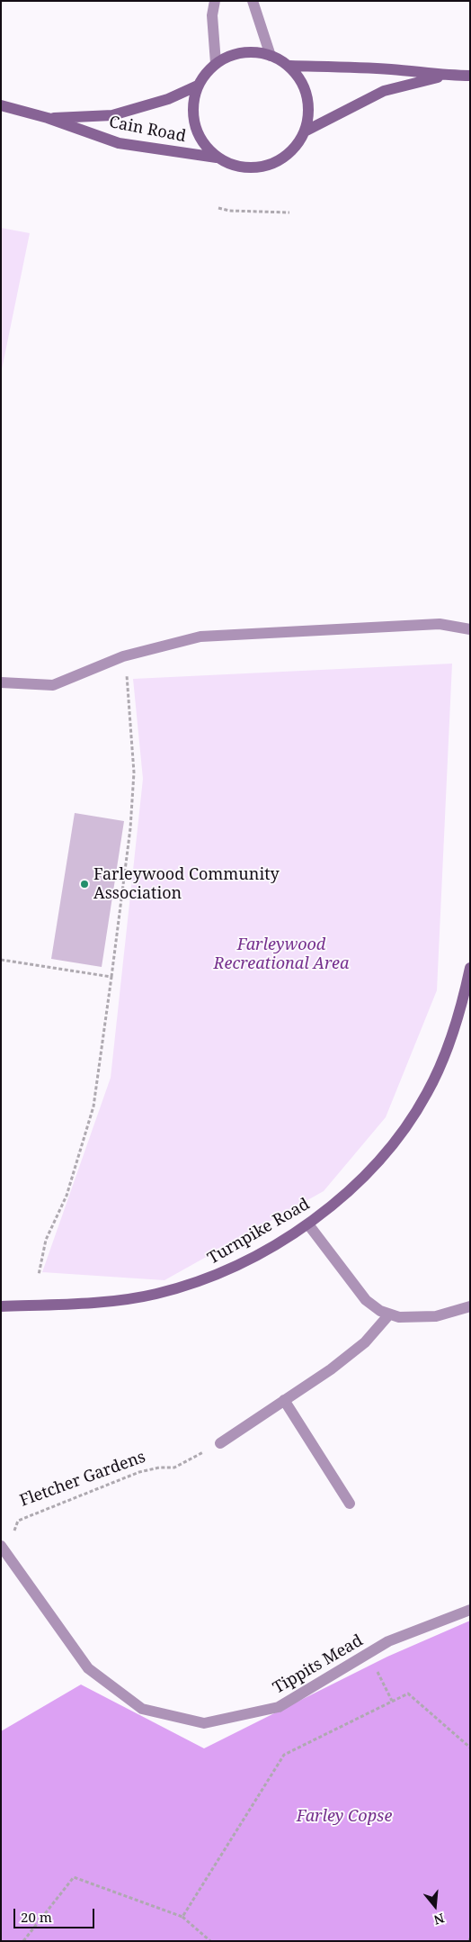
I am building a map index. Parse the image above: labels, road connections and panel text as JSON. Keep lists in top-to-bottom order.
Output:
{
  "streets": {
    "street": ["Cain Road", "Turnpike Road", "Tippits Mead"],
    "path": ["Fletcher Gardens"]
  },
  "crossings": [
    ["Fletcher Gardens", "Tippits Mead"]
  ],
  "parks": ["Farleywood Recreational Area", "Farley Copse"],
  "places": ["Farleywood Community Association"],
  "scale_bar": "20 m",
  "north": "bottom"
}
